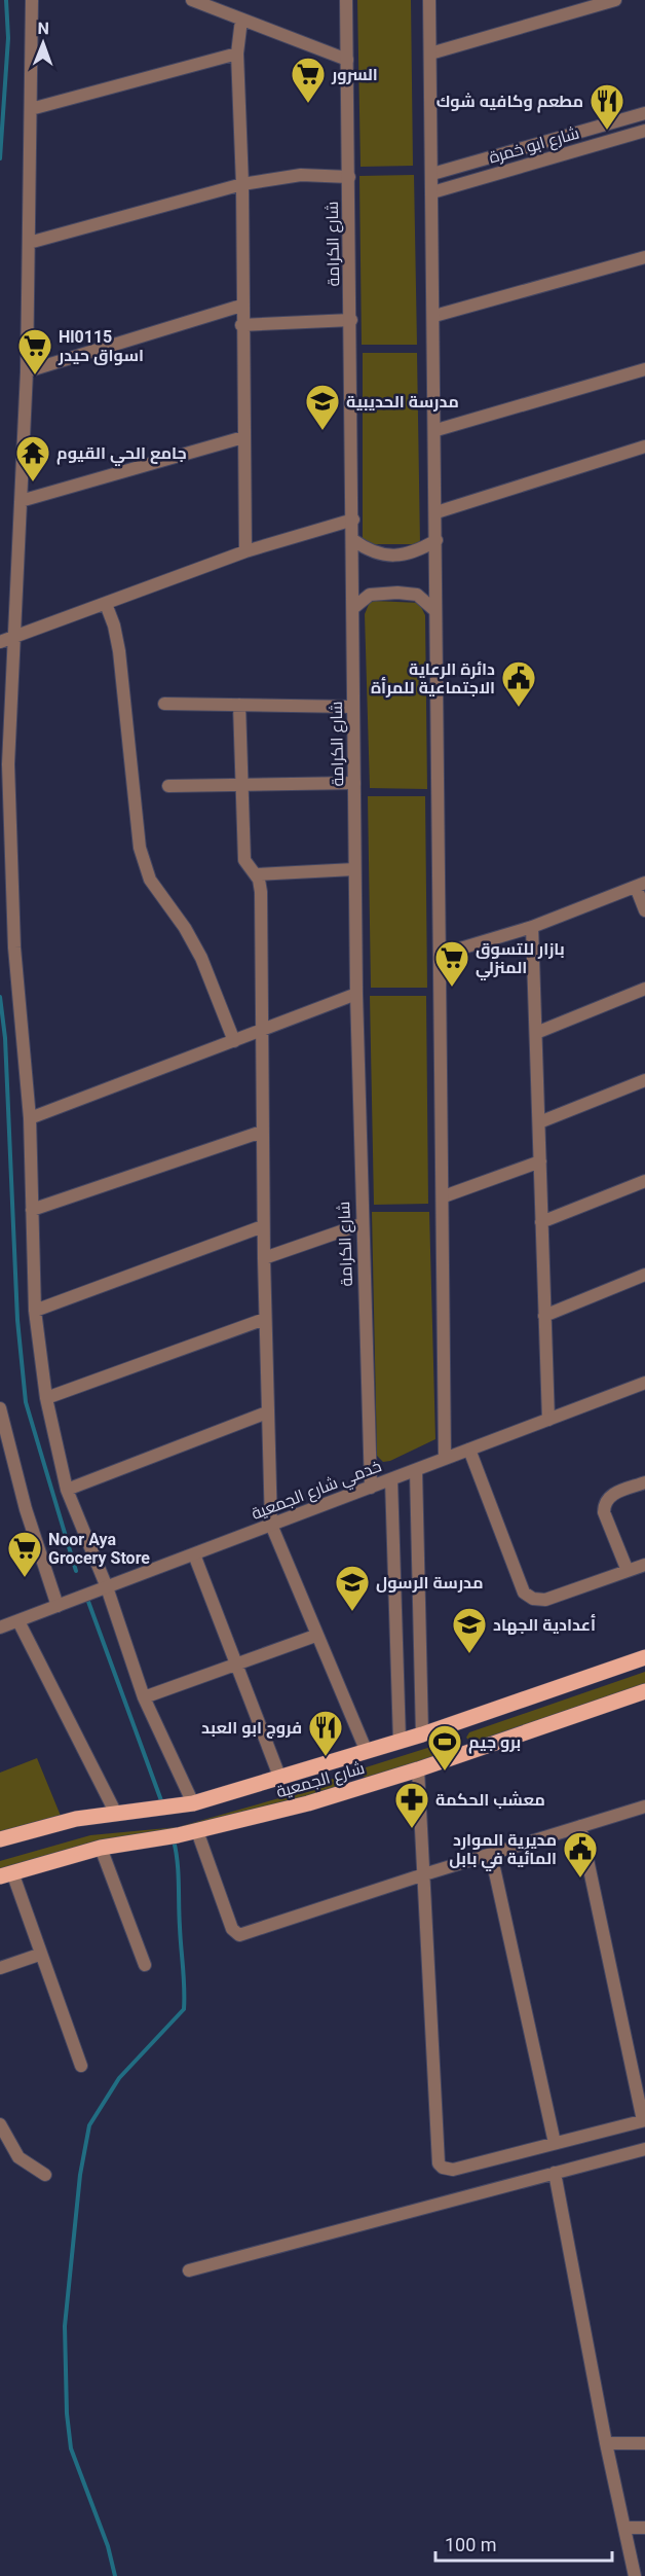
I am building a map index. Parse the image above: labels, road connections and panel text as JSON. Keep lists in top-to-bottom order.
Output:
{
  "streets": {
    "main road": ["شارع الجمعية"],
    "street": ["شارع ابو خمرة", "شارع الكرامة", "خدمي شارع الجمعية"]
  },
  "crossings": [
    ["شارع الكرامة", "خدمي شارع الجمعية"]
  ],
  "places": {
    "supermarket": [
      "السرور",
      "Hl0115 اسواق حيدر",
      "بازار للتسوق المنزلي",
      "Noor Aya Grocery Store"
    ],
    "restaurant": ["مطعم وكافيه شوك", "فروج ابو العبد"],
    "school or university": ["مدرسة الحديبية", "مدرسة الرسول", "أعدادية الجهاد"],
    "temple": ["جامع الحي القيوم"],
    "public building": ["دائرة الرعاية الاجتماعية للمرأة", "مديرية الموارد المائية في بابل"],
    "sports": ["برو جيم"],
    "pharmacy": ["معشب الحكمة"]
  },
  "scale_bar": "100 m",
  "north": "top"
}
